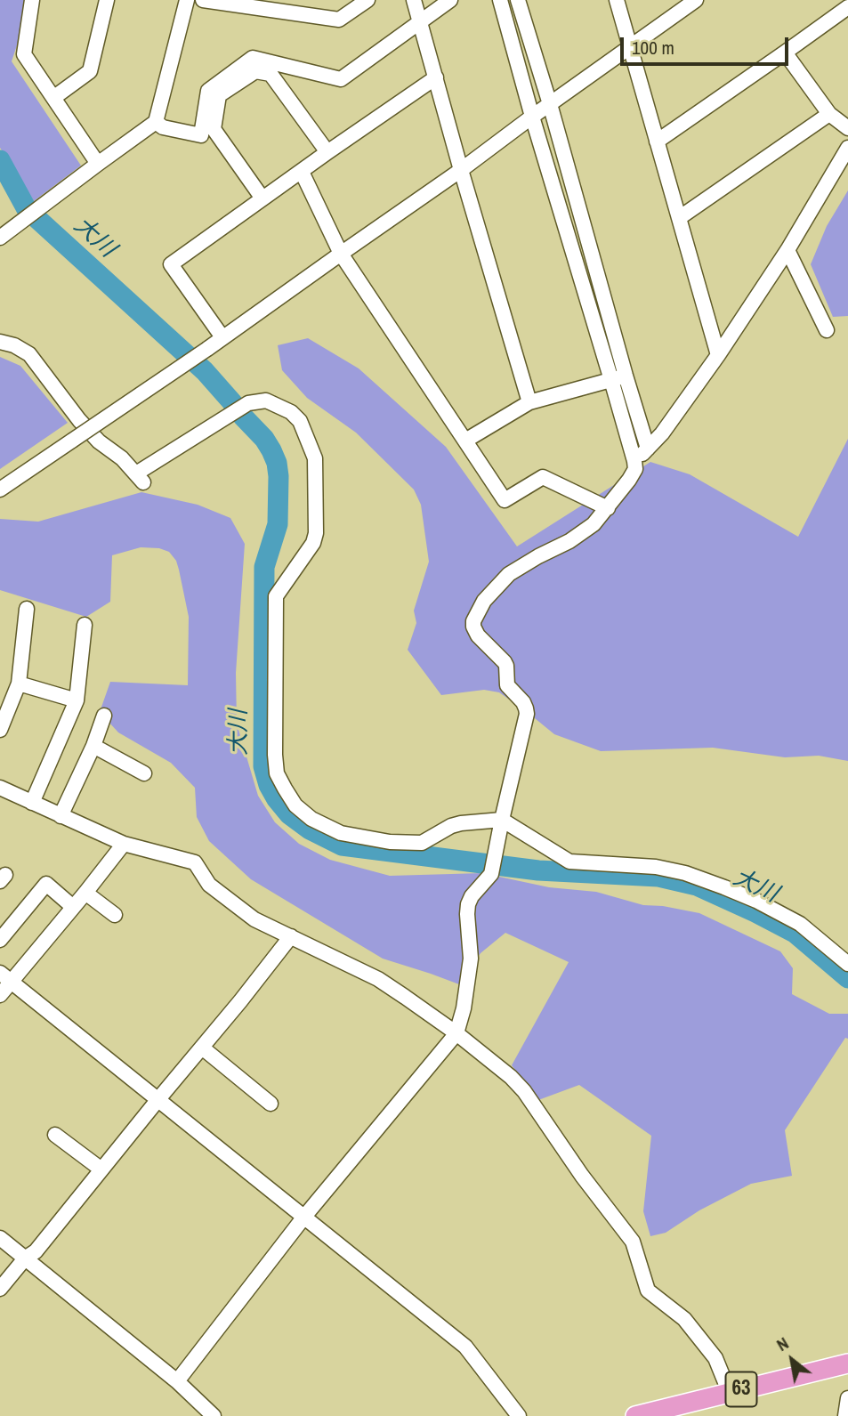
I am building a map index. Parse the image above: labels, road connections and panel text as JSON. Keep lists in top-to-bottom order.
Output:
{
  "streets": {
    "main road": ["63"]
  },
  "water": ["大川"],
  "scale_bar": "100 m",
  "north": "top left"
}
